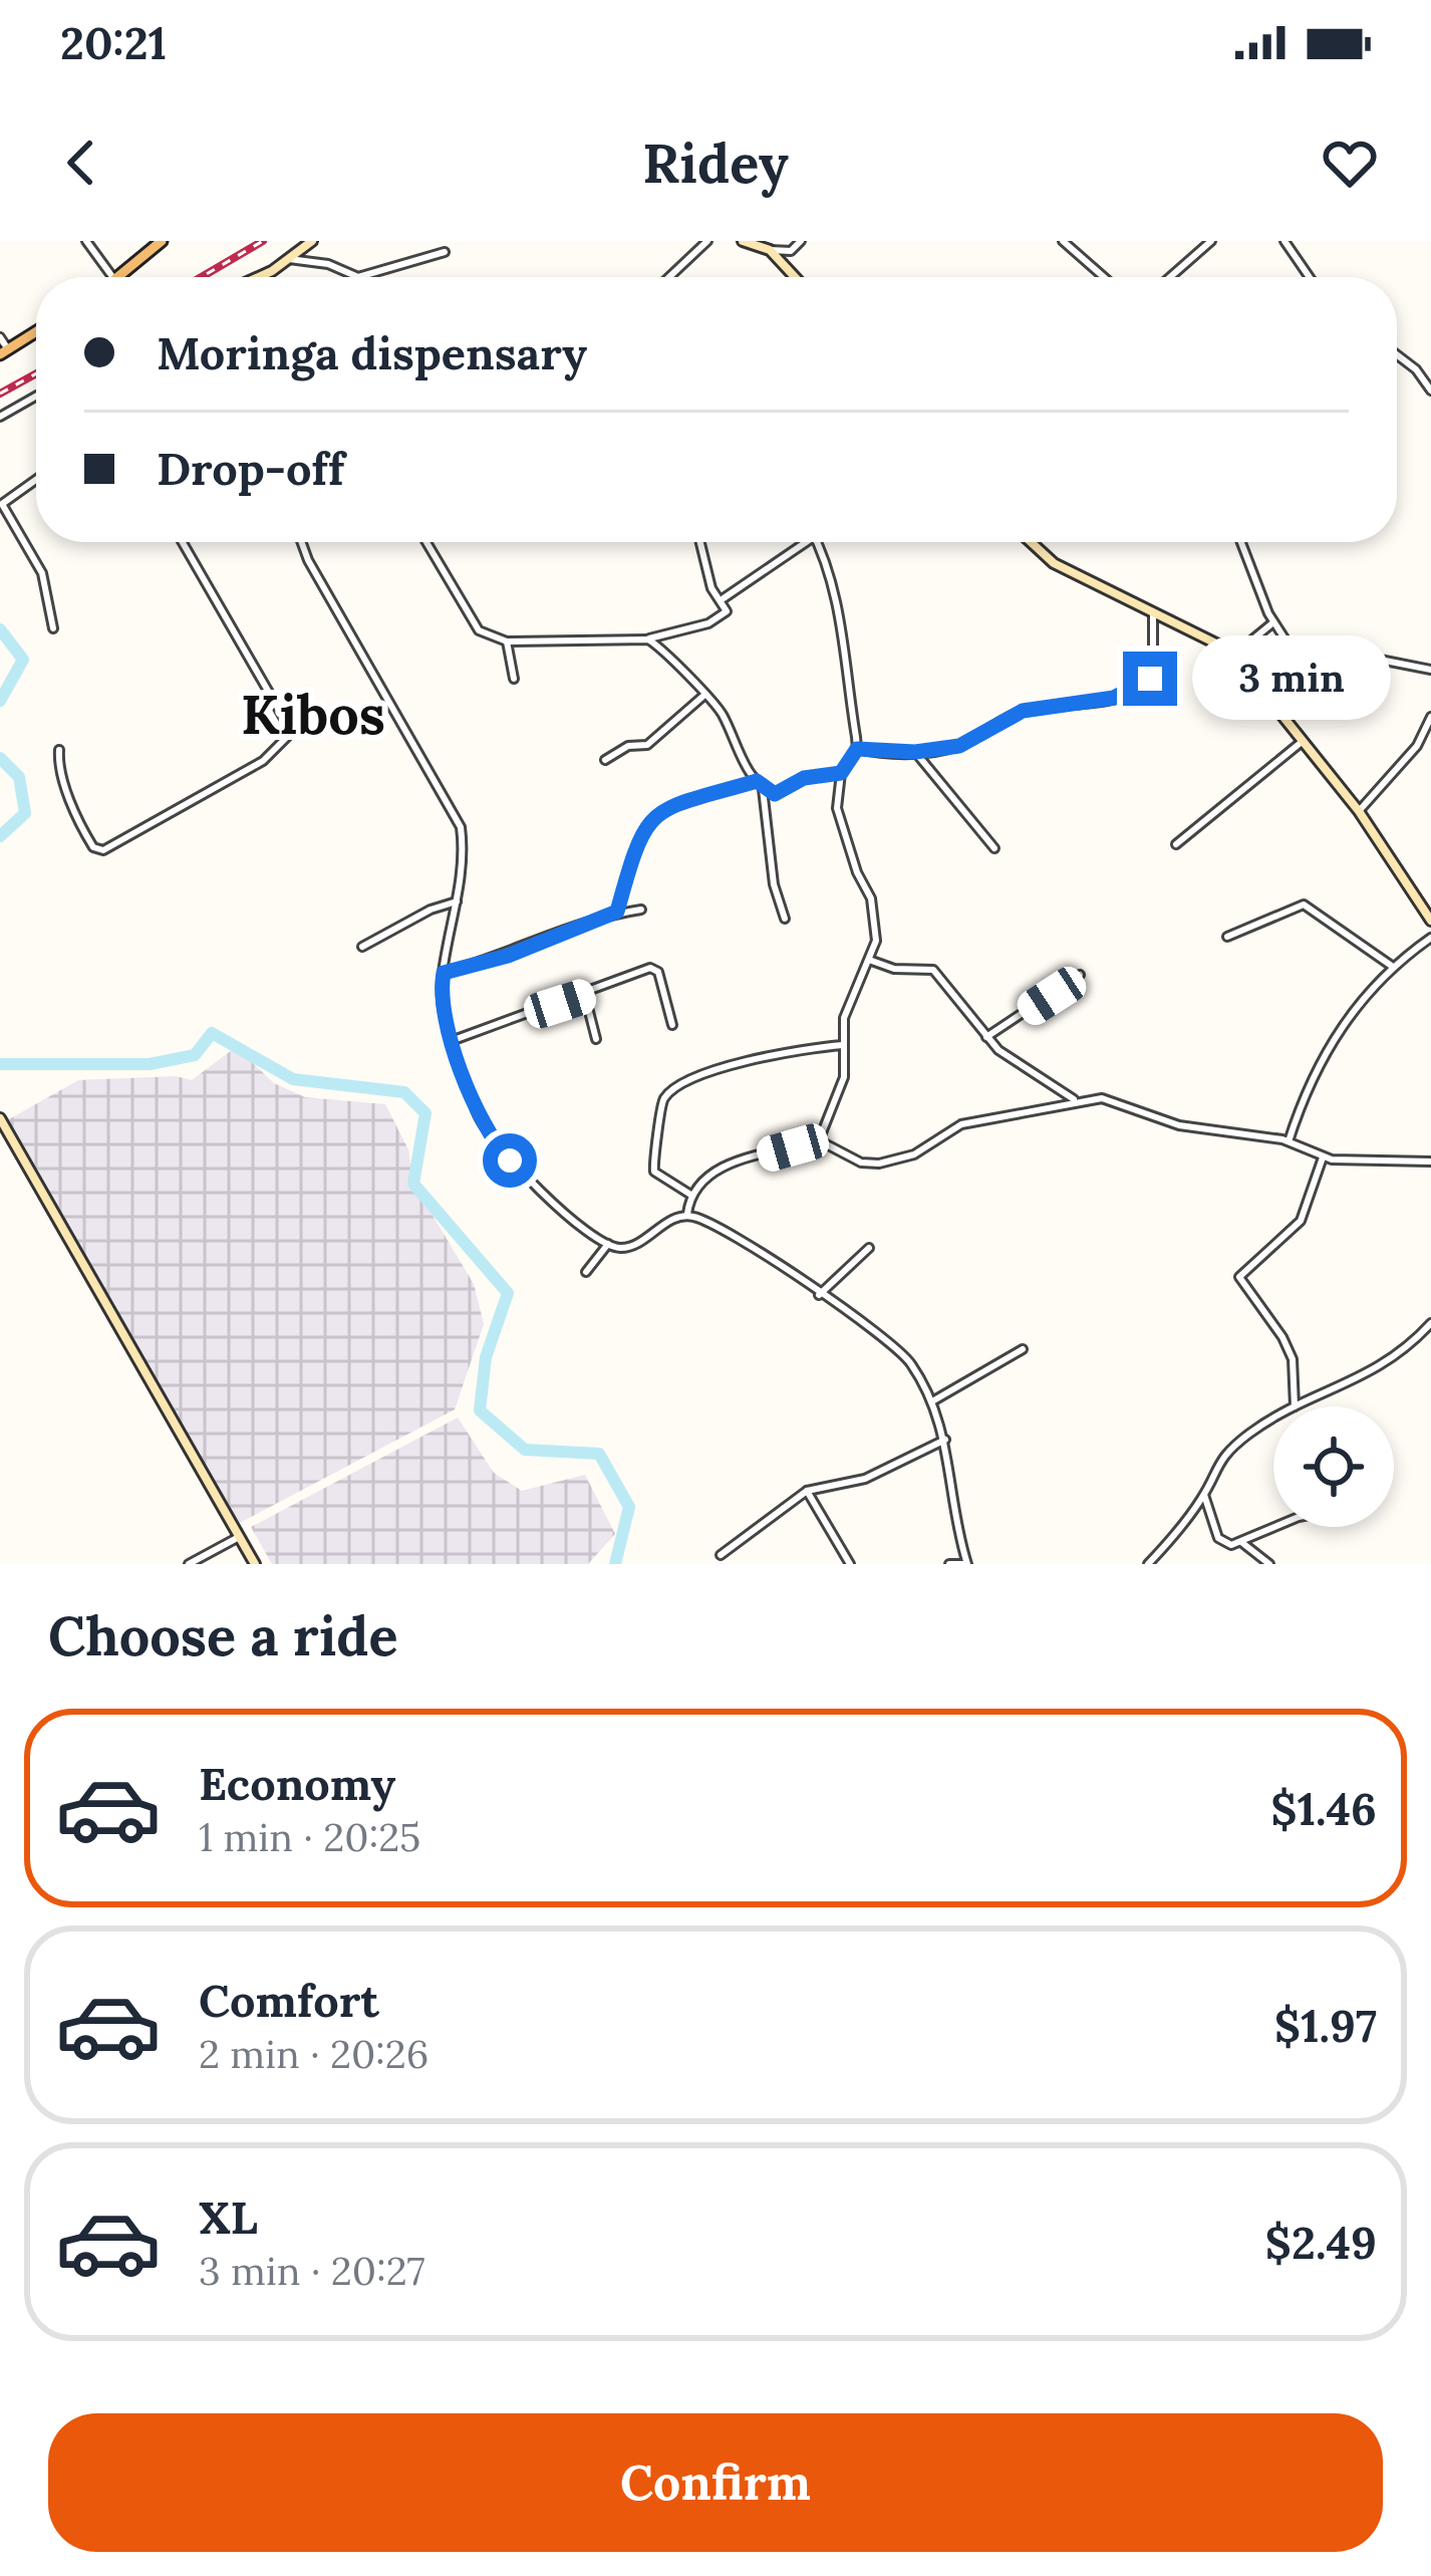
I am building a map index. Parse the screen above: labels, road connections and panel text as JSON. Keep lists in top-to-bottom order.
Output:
{
  "districts": ["Kibos"],
  "page": {
    "status": "20:21",
    "header": "Ridey",
    "banner": ["Moringa dispensary", "Drop-off"],
    "bubble": "3 min",
    "heading": "Choose a ride",
    "list": [
      {
        "name": "Economy",
        "note": "1 min · 20:25",
        "value": "$1.46"
      },
      {
        "name": "Comfort",
        "note": "2 min · 20:26",
        "value": "$1.97"
      },
      {
        "name": "XL",
        "note": "3 min · 20:27",
        "value": "$2.49"
      }
    ],
    "buttons": "Confirm"
  }
}
